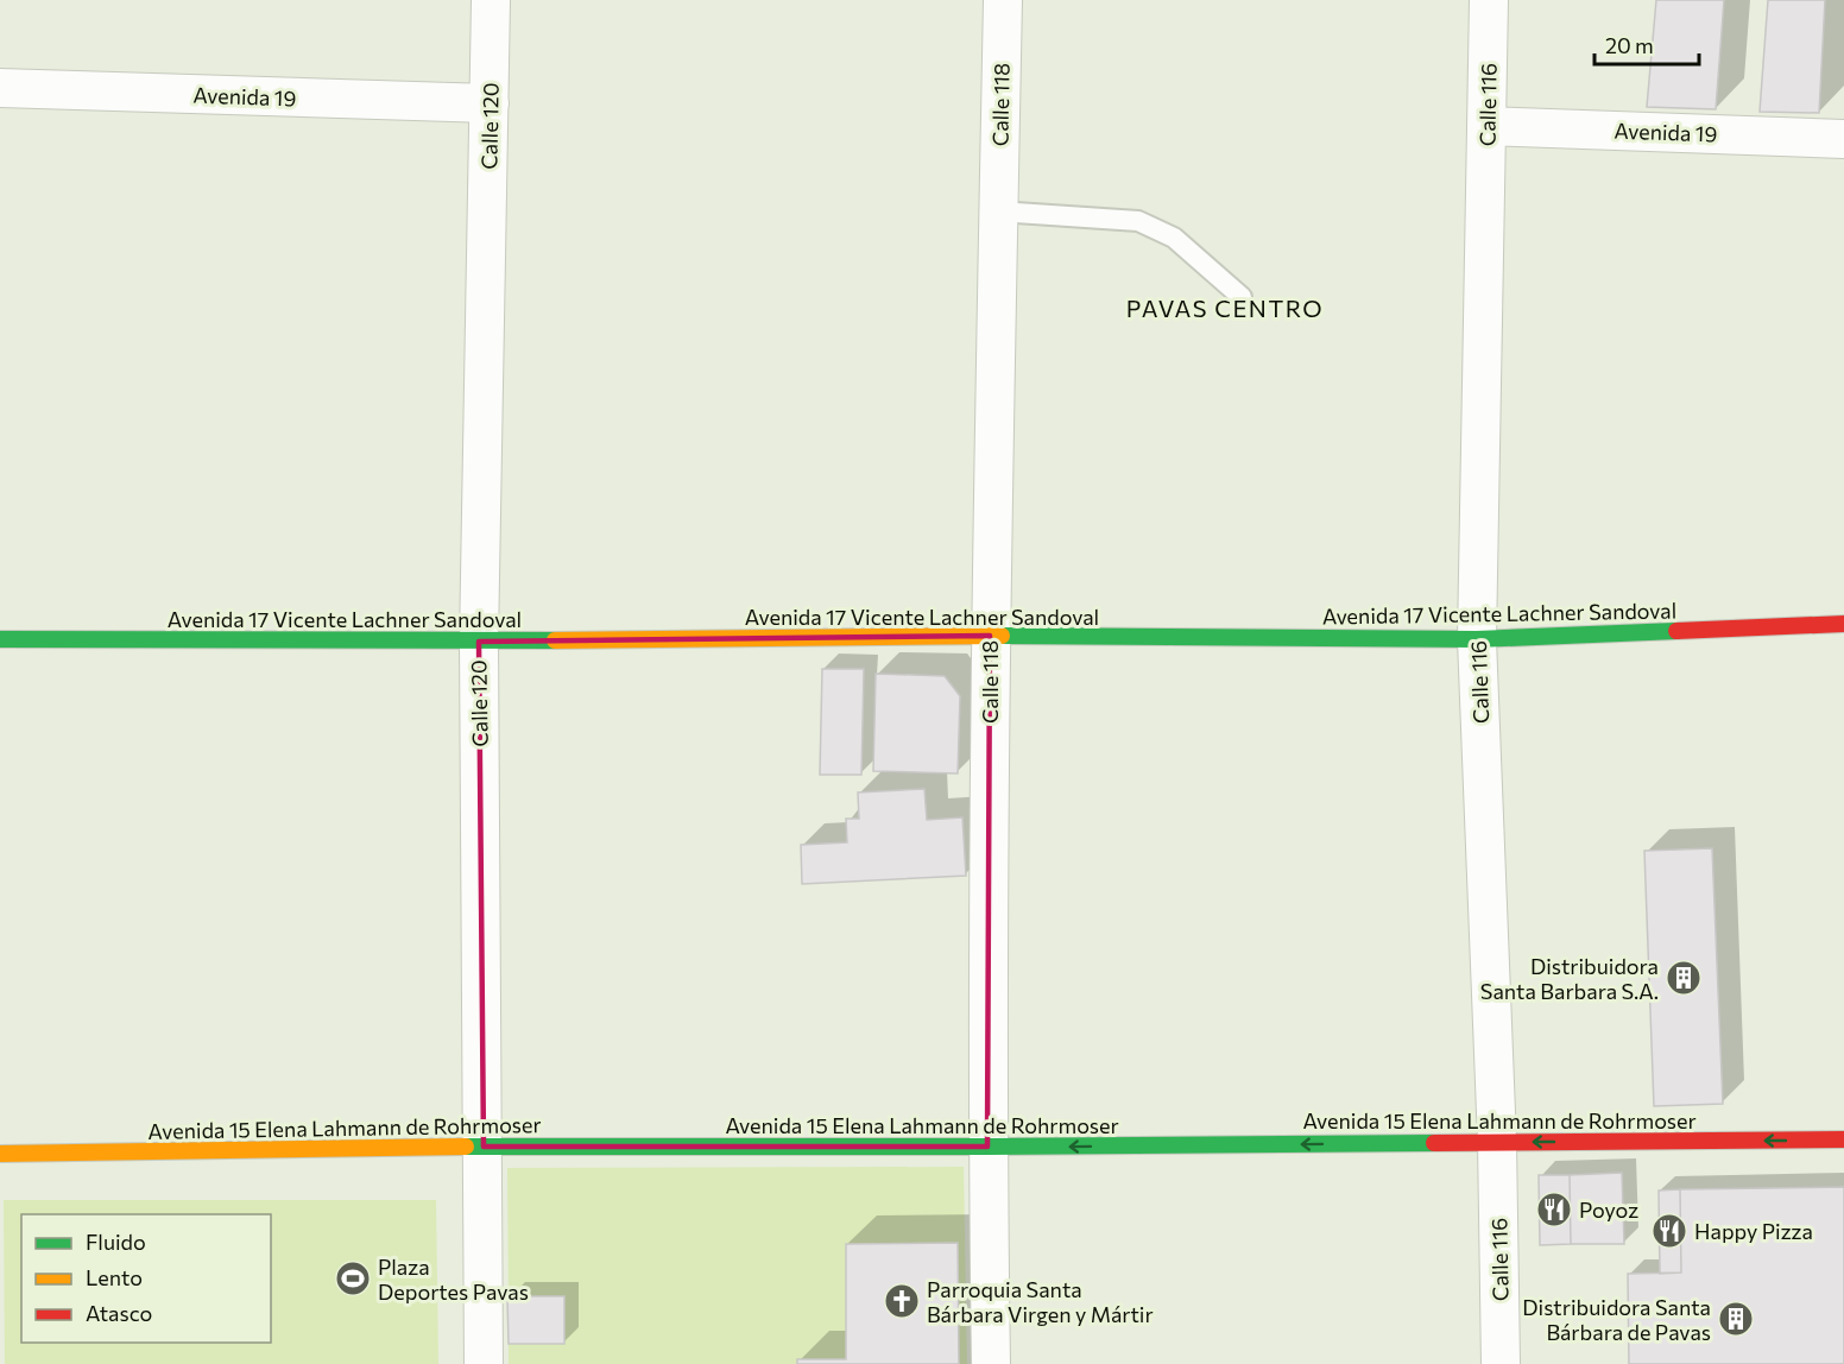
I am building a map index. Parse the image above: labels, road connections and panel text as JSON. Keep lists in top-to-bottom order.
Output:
{
  "streets": {
    "street": [
      "Avenida 19",
      "Calle 118",
      "Calle 116",
      "Calle 120",
      "Avenida 17 Vicente Lachner Sandoval",
      "Avenida 15 Elena Lahmann de Rohrmoser"
    ]
  },
  "crossings": [
    ["Avenida 19", "Calle 116"],
    ["Avenida 19", "Calle 120"],
    ["Calle 118", "Avenida 17 Vicente Lachner Sandoval"],
    ["Calle 118", "Avenida 15 Elena Lahmann de Rohrmoser"],
    ["Calle 116", "Avenida 17 Vicente Lachner Sandoval"],
    ["Calle 116", "Avenida 15 Elena Lahmann de Rohrmoser"],
    ["Calle 120", "Avenida 17 Vicente Lachner Sandoval"],
    ["Calle 120", "Avenida 15 Elena Lahmann de Rohrmoser"]
  ],
  "one_way": ["Avenida 15 Elena Lahmann de Rohrmoser"],
  "districts": ["PAVAS CENTRO"],
  "places": {
    "building": ["Distribuidora Santa Barbara S.A.", "Distribuidora Santa Bárbara de Pavas"],
    "restaurant": ["Poyoz", "Happy Pizza"],
    "sports": ["Plaza Deportes Pavas"],
    "church": ["Parroquia Santa Bárbara Virgen y Mártir"]
  },
  "legend": ["Fluido", "Lento", "Atasco"],
  "scale_bar": "20 m"
}
